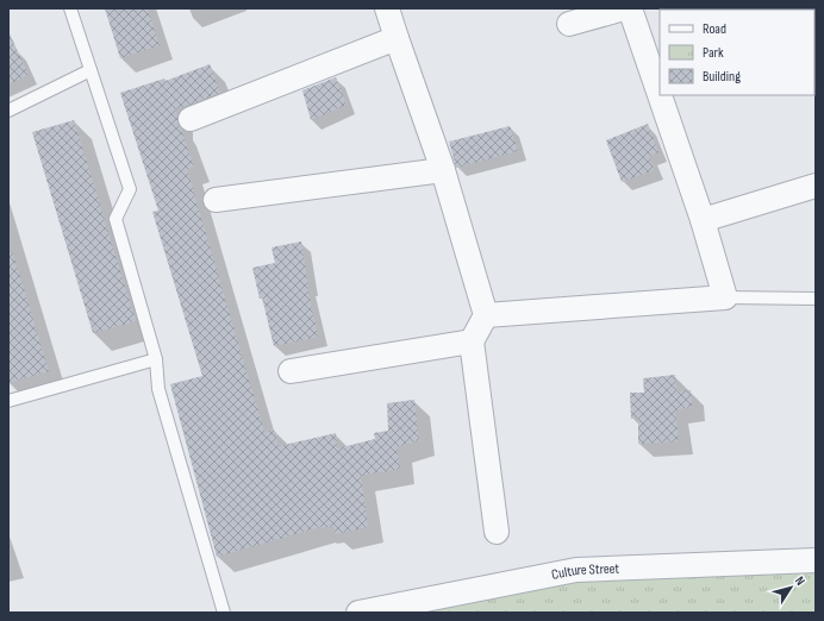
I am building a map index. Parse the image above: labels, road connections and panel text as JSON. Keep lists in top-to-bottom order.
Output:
{
  "streets": {
    "street": ["Culture Street"]
  },
  "legend": ["Road", "Park", "Building"],
  "north": "top right"
}
